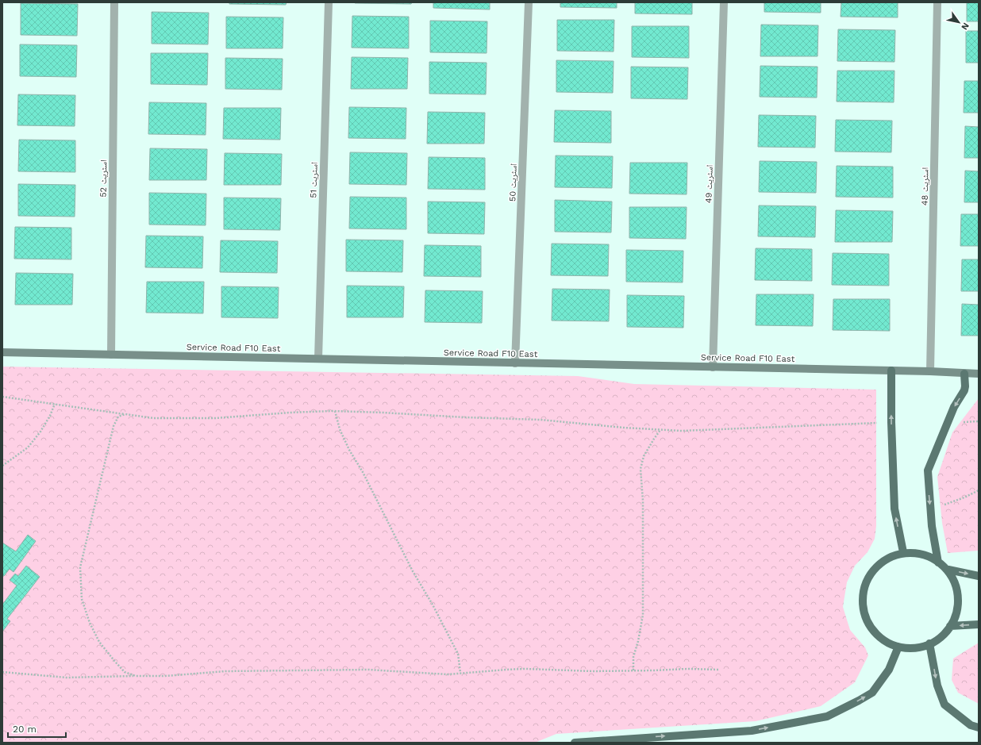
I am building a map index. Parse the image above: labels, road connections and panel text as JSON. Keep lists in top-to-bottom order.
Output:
{
  "streets": {
    "street": [
      "اسٹریٹ 52",
      "اسٹریٹ 51",
      "اسٹریٹ 50",
      "اسٹریٹ 49",
      "اسٹریٹ 48",
      "Service Road F10 East"
    ]
  },
  "crossings": [
    ["اسٹریٹ 52", "Service Road F10 East"],
    ["اسٹریٹ 51", "Service Road F10 East"],
    ["اسٹریٹ 50", "Service Road F10 East"],
    ["اسٹریٹ 49", "Service Road F10 East"],
    ["اسٹریٹ 48", "Service Road F10 East"]
  ],
  "scale_bar": "20 m",
  "north": "bottom right"
}
